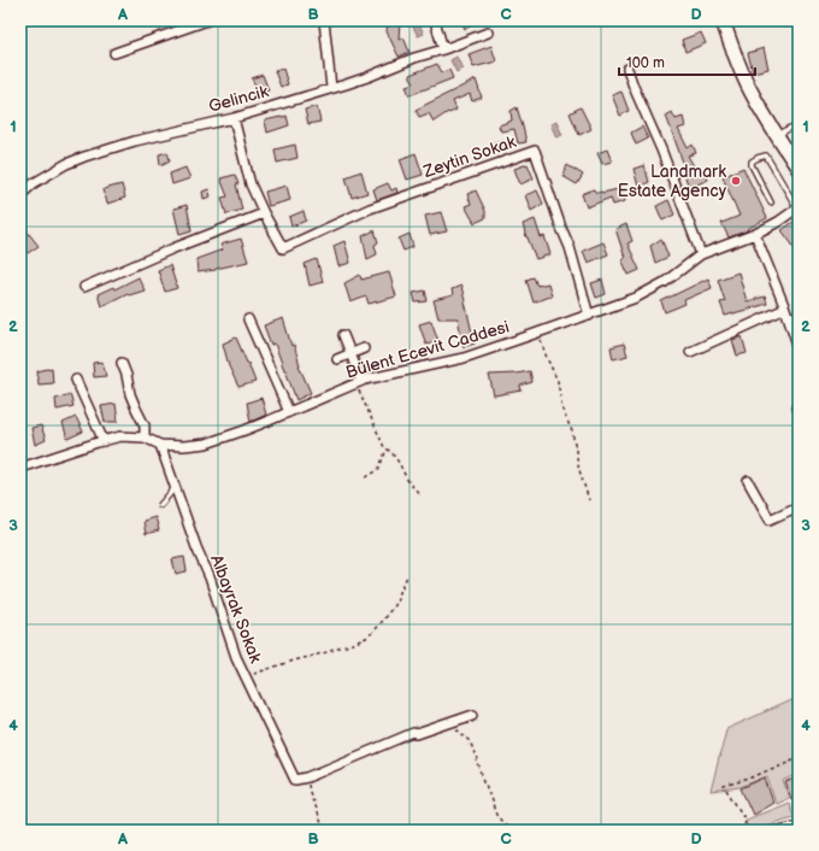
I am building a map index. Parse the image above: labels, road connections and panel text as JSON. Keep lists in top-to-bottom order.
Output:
{
  "streets": {
    "street": [
      "Gelincik",
      "Zeytin Sokak",
      "Bülent Ecevit Caddesi",
      "Albayrak Sokak"
    ]
  },
  "crossings": [
    ["Zeytin Sokak", "Bülent Ecevit Caddesi"],
    ["Bülent Ecevit Caddesi", "Albayrak Sokak"]
  ],
  "places": ["Landmark Estate Agency"],
  "scale_bar": "100 m",
  "grid": {
    "columns": [
      "A",
      "B",
      "C",
      "D"
    ],
    "rows": [
      "1",
      "2",
      "3",
      "4"
    ]
  }
}
